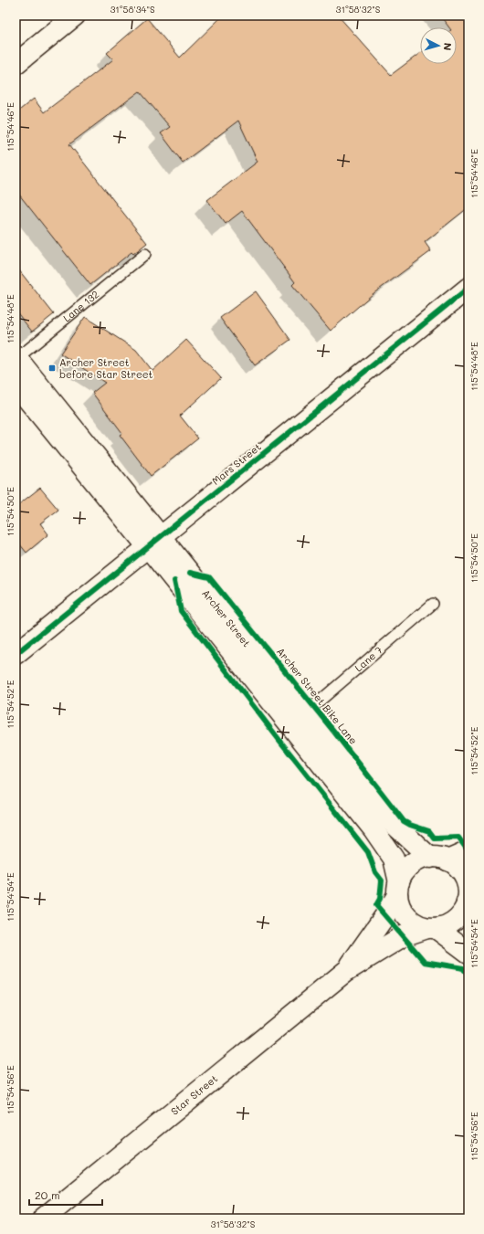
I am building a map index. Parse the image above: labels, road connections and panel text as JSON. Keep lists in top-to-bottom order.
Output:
{
  "streets": {
    "main road": ["Mars Street", "Archer Street", "Star Street"],
    "lane": ["Lane 132", "Lane 7"],
    "cycle path": ["Archer Street Bike Lane"]
  },
  "crossings": [
    ["Lane 132", "Archer Street"],
    ["Mars Street", "Archer Street"],
    ["Archer Street", "Lane 7"],
    ["Archer Street", "Star Street"]
  ],
  "places": {
    "transit": ["Archer Street before Star Street"]
  },
  "scale_bar": "20 m",
  "north": "right",
  "coordinates": [
    "31°58'34\"S",
    "31°58'32\"S",
    "115°54'46\"E",
    "115°54'48\"E",
    "115°54'50\"E",
    "115°54'52\"E",
    "115°54'54\"E",
    "115°54'56\"E"
  ]
}
